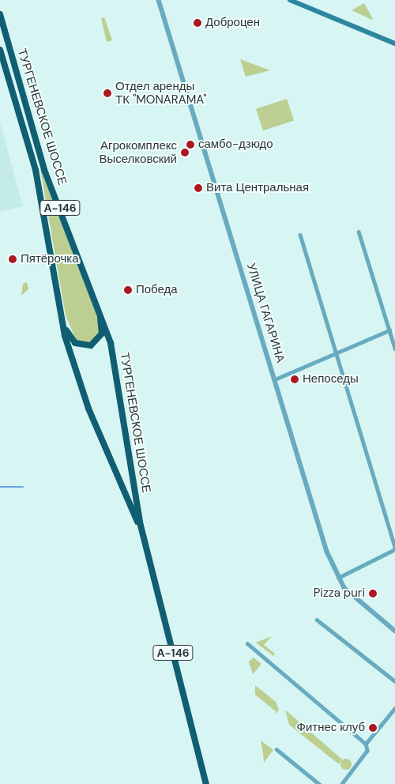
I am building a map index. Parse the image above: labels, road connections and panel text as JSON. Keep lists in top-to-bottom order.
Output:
{
  "streets": {
    "highway": ["ТУРГЕНЕВСКОЕ ШОССЕ", "А-146"],
    "street": ["УЛИЦА ГАГАРИНА"]
  },
  "crossings": [
    ["ТУРГЕНЕВСКОЕ ШОССЕ", "А-146"]
  ],
  "places": [
    "Доброцен",
    "Отдел аренды ТК \"MONARAMA\"",
    "самбо-дзюдо",
    "Агрокомплекс Выселковский",
    "Вита Центральная",
    "Пятёрочка",
    "Победа",
    "Непоседы",
    "Pizza puri",
    "Фитнес клуб"
  ]
}
